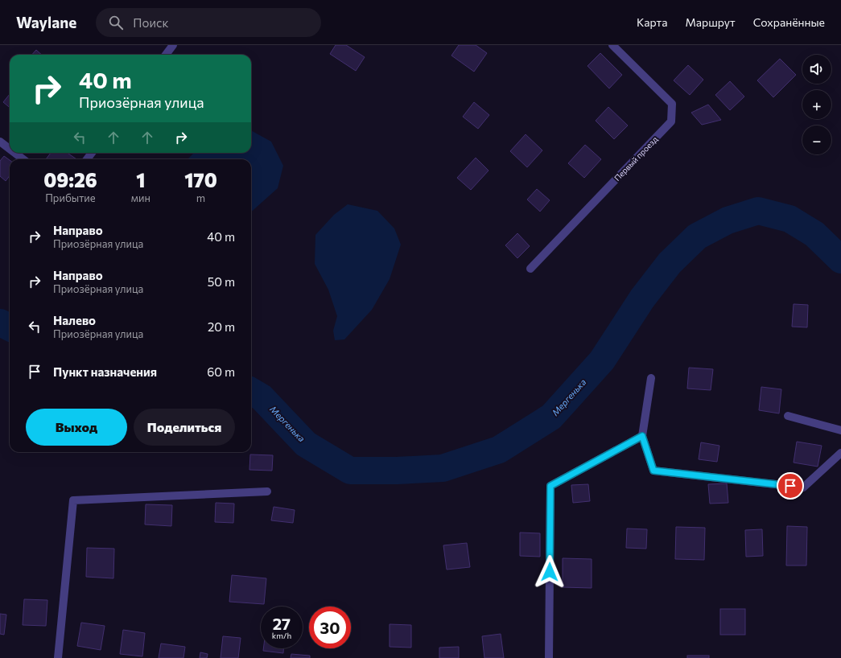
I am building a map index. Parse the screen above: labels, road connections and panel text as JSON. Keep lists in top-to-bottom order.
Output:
{
  "streets": {
    "street": ["Первый проезд"]
  },
  "water": ["Мергенька"],
  "page": {
    "header": "Waylane",
    "search": "Поиск",
    "nav": ["Карта", "Маршрут", "Сохранённые"],
    "map_buttons": ["+", "−"],
    "turn": ["40 m", "Приозёрная улица"],
    "eta": [
      "09:26",
      "Прибытие",
      "1",
      "мин",
      "170",
      "m"
    ],
    "list": [
      {
        "name": "Направо",
        "note": "Приозёрная улица",
        "value": "40 m"
      },
      {
        "name": "Направо",
        "note": "Приозёрная улица",
        "value": "50 m"
      },
      {
        "name": "Налево",
        "note": "Приозёрная улица",
        "value": "20 m"
      },
      {
        "name": "Пункт назначения",
        "value": "60 m"
      }
    ],
    "buttons": ["Выход", "Поделиться"],
    "speed": "27 km/h",
    "limit": "30"
  }
}
